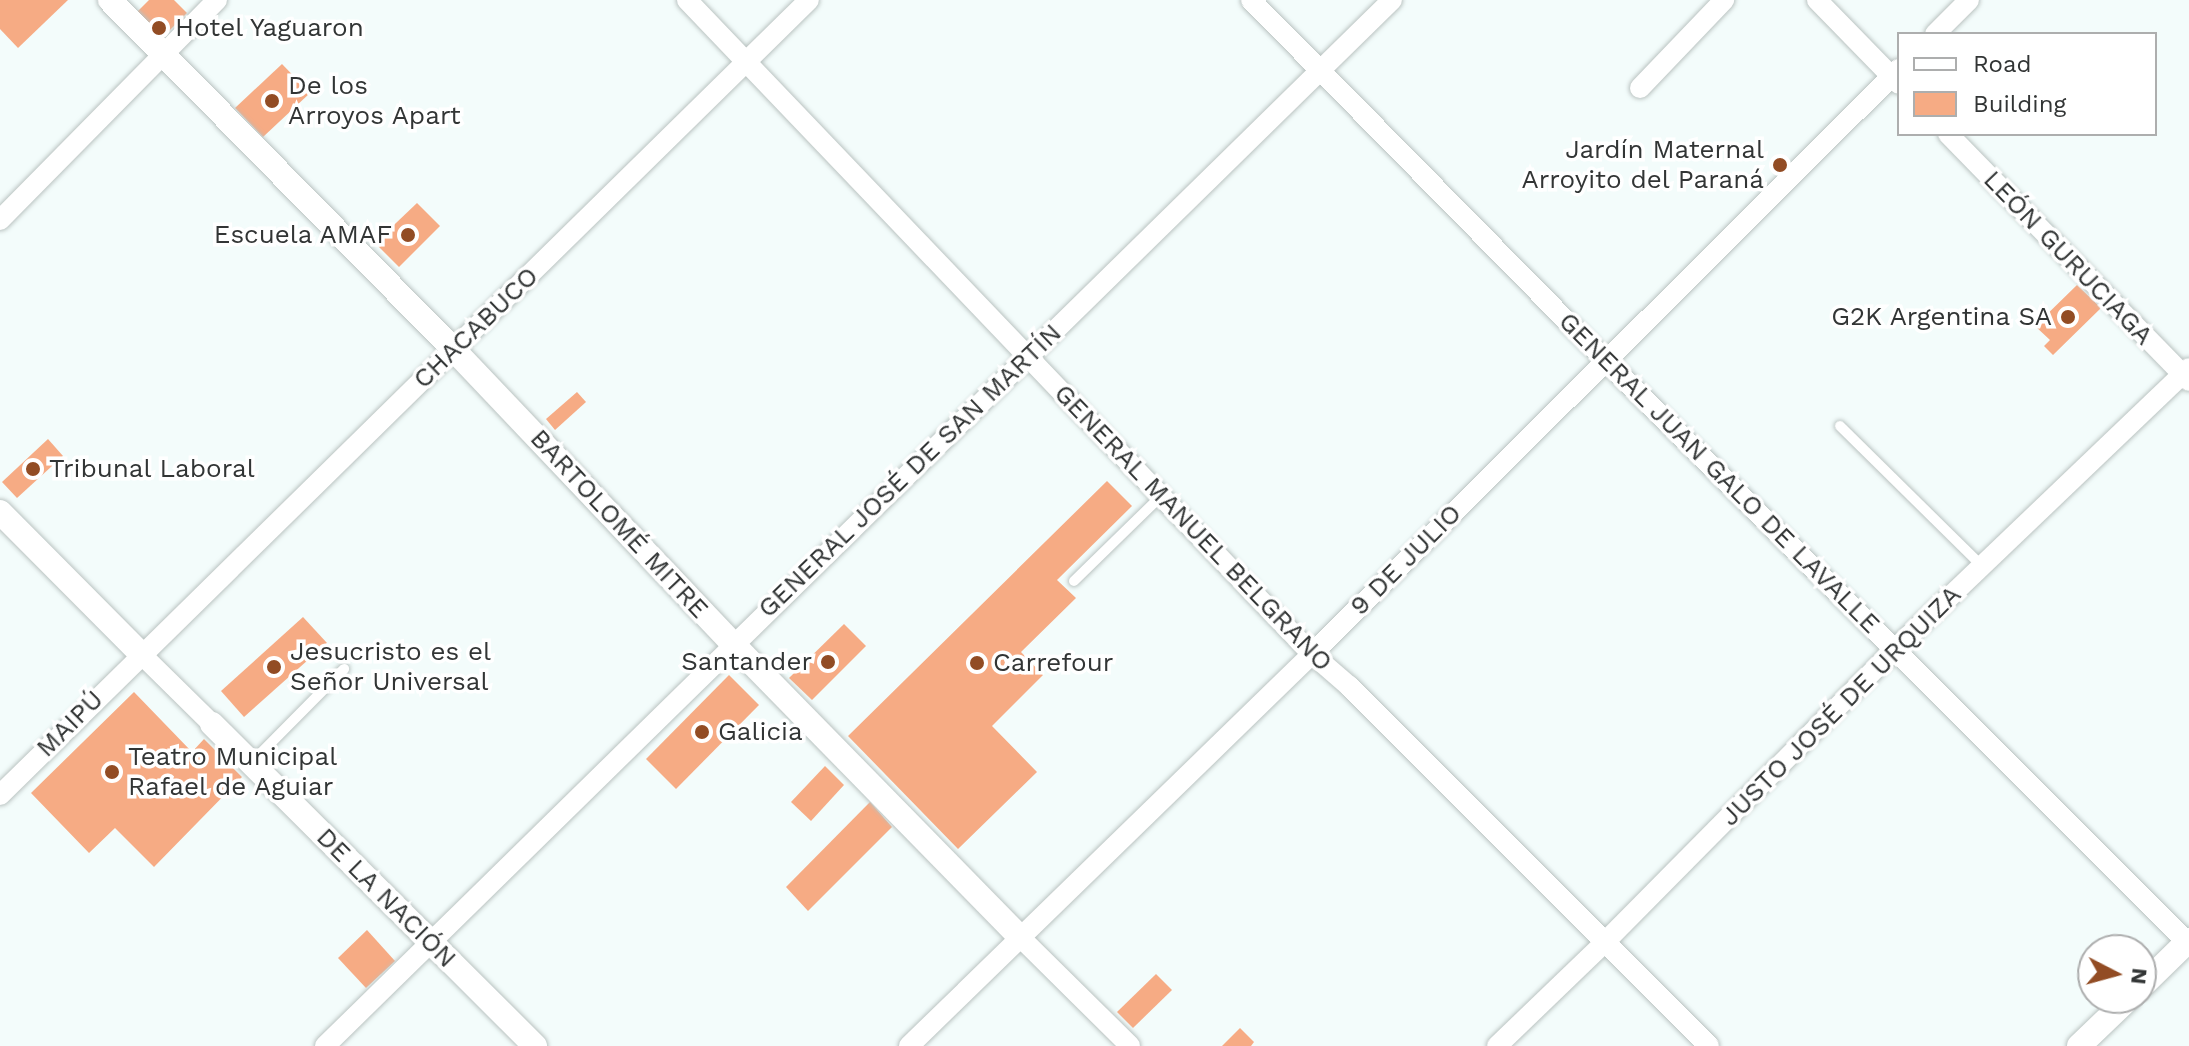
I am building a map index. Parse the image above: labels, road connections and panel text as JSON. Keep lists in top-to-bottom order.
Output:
{
  "streets": {
    "street": [
      "LEÓN GURUCIAGA",
      "CHACABUCO",
      "GENERAL JOSÉ DE SAN MARTÍN",
      "GENERAL JUAN GALO DE LAVALLE",
      "BARTOLOMÉ MITRE",
      "GENERAL MANUEL BELGRANO",
      "9 DE JULIO",
      "JUSTO JOSÉ DE URQUIZA",
      "MAIPÚ",
      "DE LA NACIÓN"
    ]
  },
  "crossings": [
    ["LEÓN GURUCIAGA", "JUSTO JOSÉ DE URQUIZA"],
    ["CHACABUCO", "BARTOLOMÉ MITRE"],
    ["CHACABUCO", "GENERAL MANUEL BELGRANO"],
    ["CHACABUCO", "MAIPÚ"],
    ["CHACABUCO", "DE LA NACIÓN"],
    ["GENERAL JOSÉ DE SAN MARTÍN", "GENERAL JUAN GALO DE LAVALLE"],
    ["GENERAL JOSÉ DE SAN MARTÍN", "BARTOLOMÉ MITRE"],
    ["GENERAL JOSÉ DE SAN MARTÍN", "GENERAL MANUEL BELGRANO"],
    ["GENERAL JOSÉ DE SAN MARTÍN", "DE LA NACIÓN"],
    ["GENERAL JUAN GALO DE LAVALLE", "9 DE JULIO"],
    ["GENERAL JUAN GALO DE LAVALLE", "JUSTO JOSÉ DE URQUIZA"],
    ["BARTOLOMÉ MITRE", "9 DE JULIO"],
    ["GENERAL MANUEL BELGRANO", "9 DE JULIO"],
    ["GENERAL MANUEL BELGRANO", "JUSTO JOSÉ DE URQUIZA"],
    ["MAIPÚ", "DE LA NACIÓN"]
  ],
  "places": [
    "Hotel Yaguaron",
    "De los Arroyos Apart",
    "Jardín Maternal Arroyito del Paraná",
    "Escuela AMAF",
    "G2K Argentina SA",
    "Tribunal Laboral",
    "Santander",
    "Carrefour",
    "Jesucristo es el Señor Universal",
    "Galicia",
    "Teatro Municipal Rafael de Aguiar"
  ],
  "legend": ["Road", "Building"],
  "north": "right"
}
